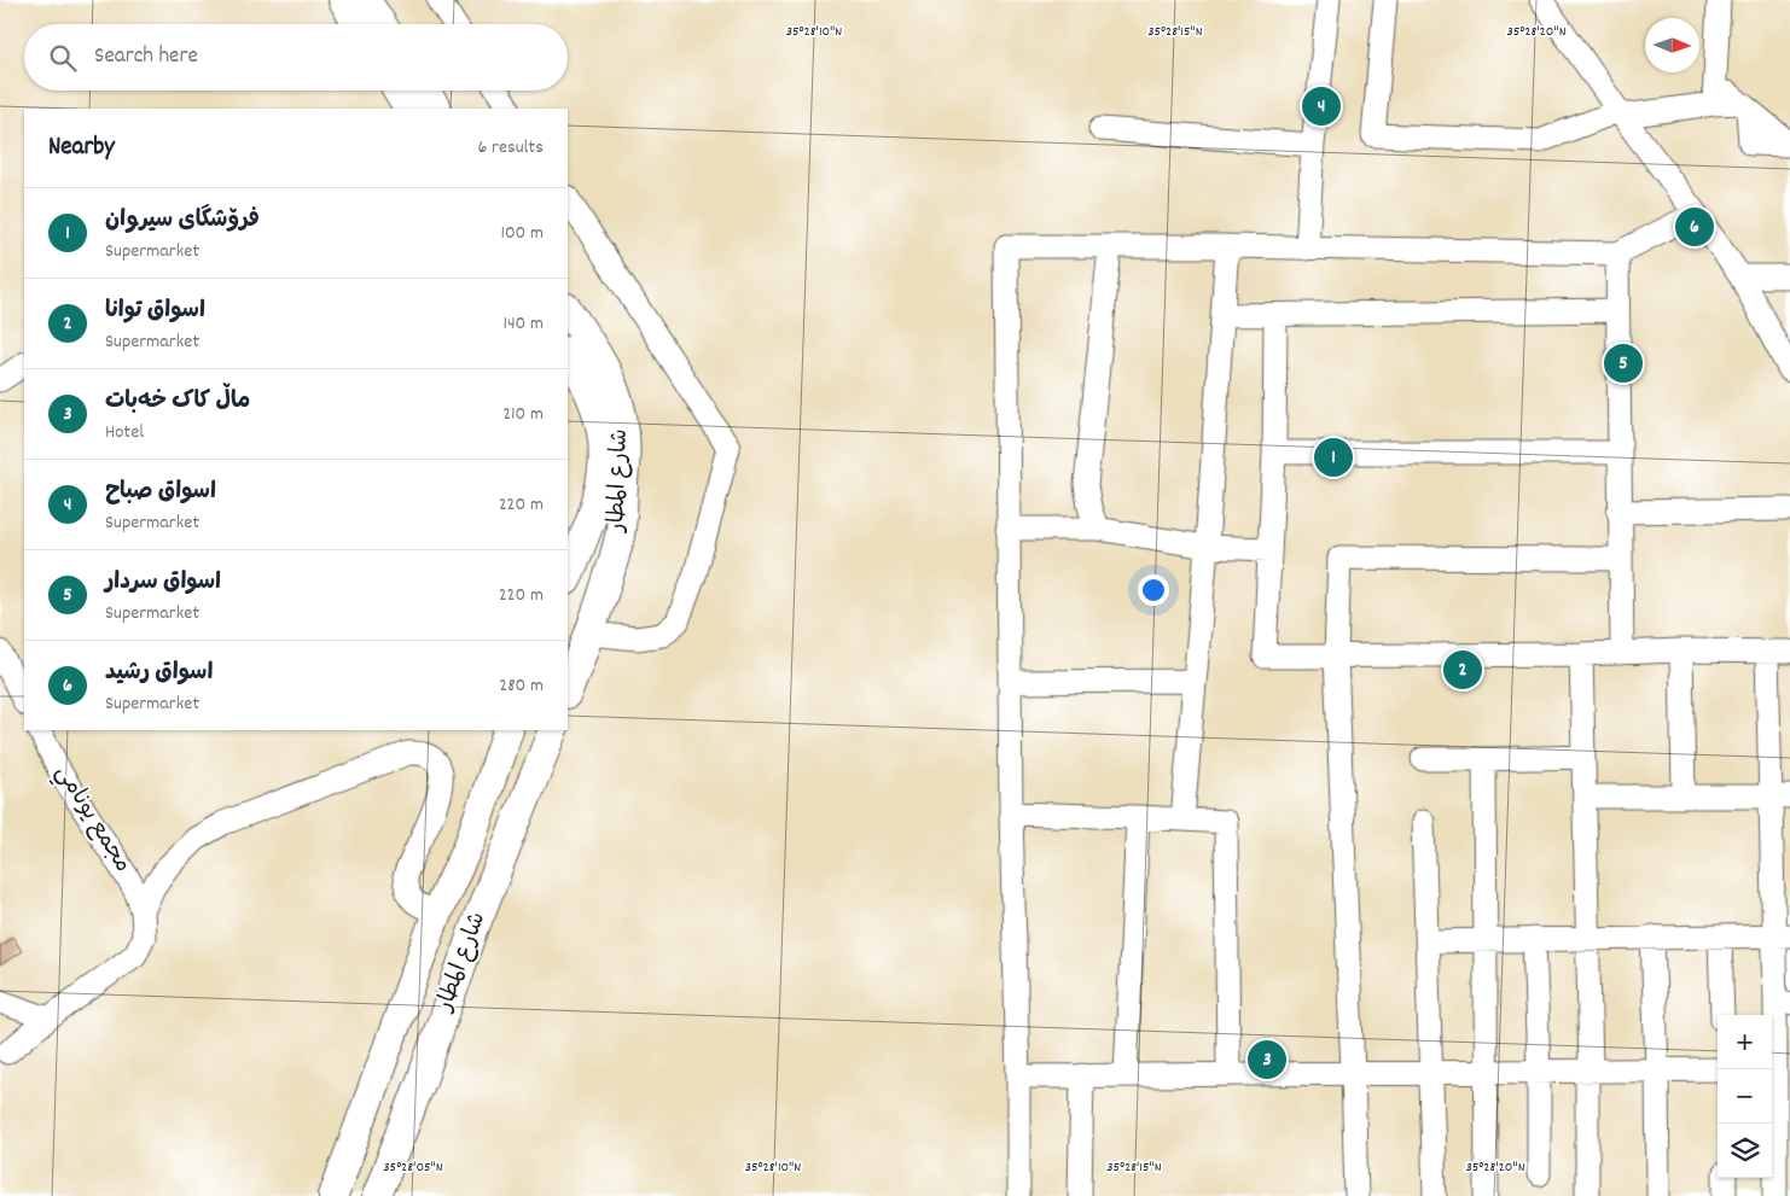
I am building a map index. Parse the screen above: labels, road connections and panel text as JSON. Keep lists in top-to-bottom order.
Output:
{
  "streets": {
    "main road": ["شارع المطار"],
    "street": ["مجمع يونامي"]
  },
  "north": "right",
  "page": {
    "search": "Search here",
    "pins": [
      "4",
      "6",
      "5",
      "1",
      "2",
      "3"
    ],
    "heading": ["Nearby", "6 results"],
    "list": [
      {
        "mark": "1",
        "name": "فرۆشگای سیروان",
        "note": "Supermarket",
        "value": "100 m"
      },
      {
        "mark": "2",
        "name": "اسواق توانا",
        "note": "Supermarket",
        "value": "140 m"
      },
      {
        "mark": "3",
        "name": "ماڵ کاک خەبات",
        "note": "Hotel",
        "value": "210 m"
      },
      {
        "mark": "4",
        "name": "اسواق صباح",
        "note": "Supermarket",
        "value": "220 m"
      },
      {
        "mark": "5",
        "name": "اسواق سردار",
        "note": "Supermarket",
        "value": "220 m"
      },
      {
        "mark": "6",
        "name": "اسواق رشيد",
        "note": "Supermarket",
        "value": "280 m"
      }
    ],
    "map_buttons": ["+", "−"]
  },
  "coordinates": [
    "35°28'10\"N",
    "35°28'15\"N",
    "35°28'20\"N",
    "35°28'05\"N"
  ]
}
